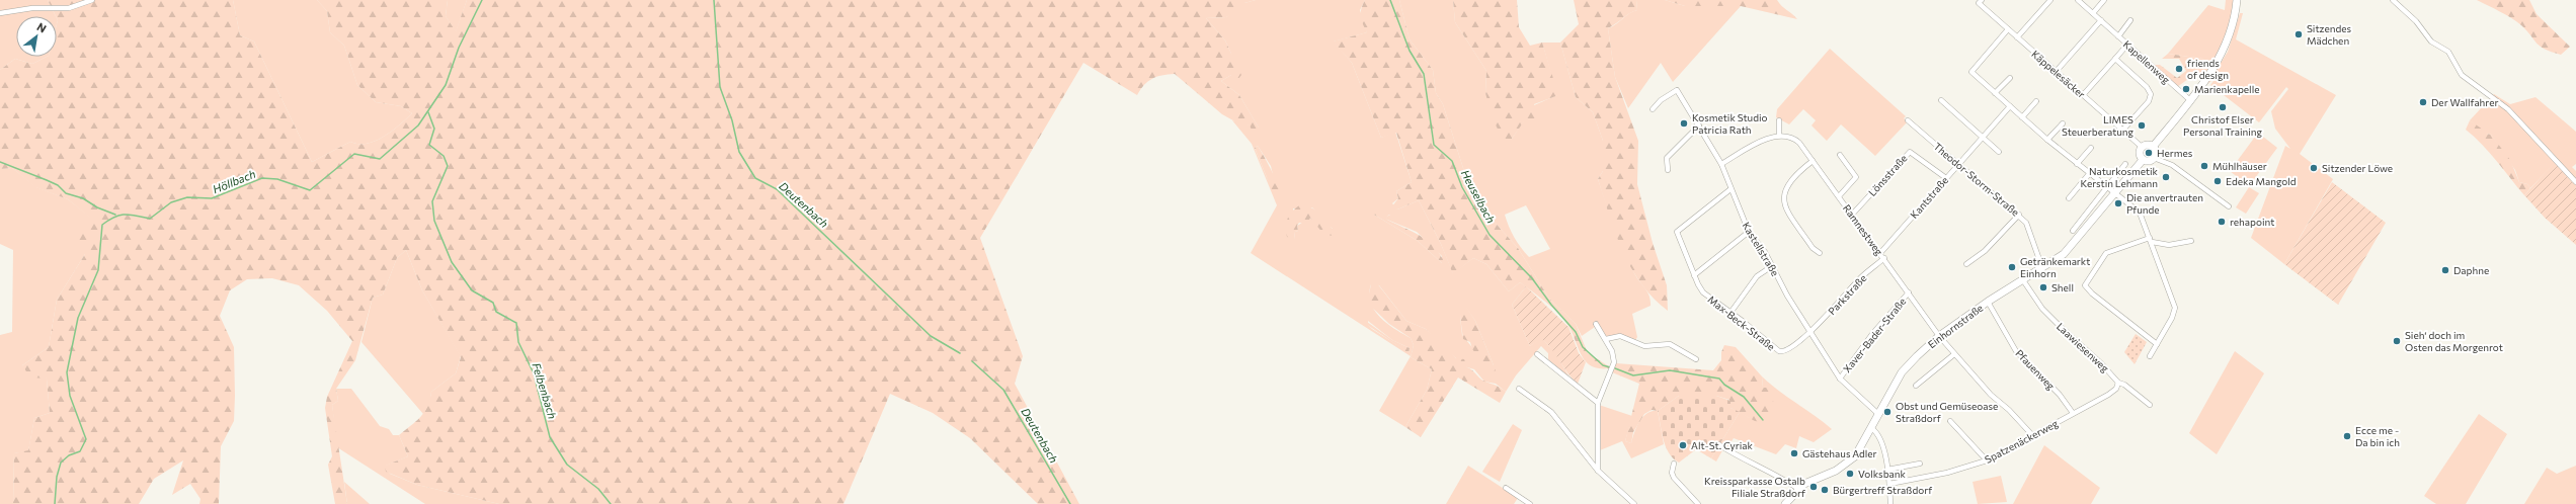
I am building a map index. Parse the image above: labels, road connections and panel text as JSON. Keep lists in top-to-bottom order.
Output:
{
  "streets": {
    "main road": ["Einhornstraße"],
    "street": [
      "Kapellenweg",
      "Käppelesäcker",
      "Lönsstraße",
      "Theodor-Storm-Straße",
      "Kantstraße",
      "Ramnestweg",
      "Kastellstraße",
      "Parkstraße",
      "Max-Beck-Straße",
      "Xaver-Bader-Straße",
      "Laawiesenweg",
      "Pfauenweg",
      "Spatzenäckerweg"
    ]
  },
  "crossings": [
    ["Käppelesäcker", "Einhornstraße"],
    ["Lönsstraße", "Kantstraße"],
    ["Lönsstraße", "Ramnestweg"],
    ["Theodor-Storm-Straße", "Kantstraße"],
    ["Theodor-Storm-Straße", "Einhornstraße"],
    ["Kantstraße", "Ramnestweg"],
    ["Ramnestweg", "Parkstraße"],
    ["Ramnestweg", "Einhornstraße"],
    ["Ramnestweg", "Xaver-Bader-Straße"],
    ["Ramnestweg", "Spatzenäckerweg"],
    ["Kastellstraße", "Parkstraße"],
    ["Kastellstraße", "Max-Beck-Straße"],
    ["Kastellstraße", "Einhornstraße"],
    ["Kastellstraße", "Xaver-Bader-Straße"],
    ["Parkstraße", "Max-Beck-Straße"],
    ["Einhornstraße", "Laawiesenweg"],
    ["Einhornstraße", "Pfauenweg"],
    ["Laawiesenweg", "Spatzenäckerweg"],
    ["Pfauenweg", "Spatzenäckerweg"]
  ],
  "water": [
    "Höllbach",
    "Heuselbach",
    "Deutenbach",
    "Felbenbach"
  ],
  "places": [
    "Sitzendes Mädchen",
    "friends of design",
    "Marienkapelle",
    "Der Wallfahrer",
    "Christof Elser Personal Training",
    "Kosmetik Studio Patricia Rath",
    "LIMES Steuerberatung",
    "Hermes",
    "Mühlhäuser",
    "Sitzender Löwe",
    "Naturkosmetik Kerstin Lehmann",
    "Edeka Mangold",
    "Die anvertrauten Pfunde",
    "rehapoint",
    "Getränkemarkt Einhorn",
    "Daphne",
    "Shell",
    "Sieh‘ doch im Osten das Morgenrot",
    "Obst und Gemüseoase Straßdorf",
    "Ecce me - Da bin ich",
    "Alt-St. Cyriak",
    "Gästehaus Adler",
    "Volksbank",
    "Kreissparkasse Ostalb Filiale Straßdorf",
    "Bürgertreff Straßdorf"
  ],
  "north": "top right"
}
